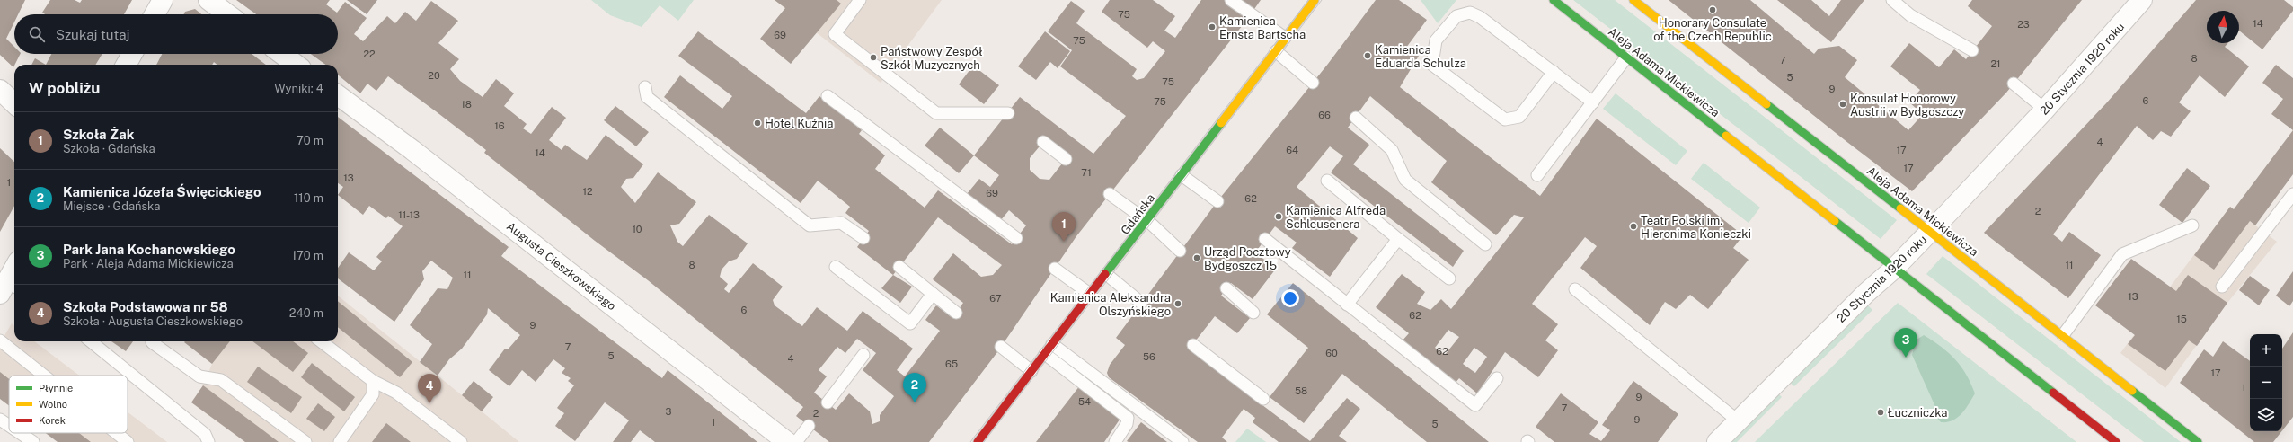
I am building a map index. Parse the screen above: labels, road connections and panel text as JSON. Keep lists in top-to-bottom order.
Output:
{
  "streets": {
    "street": [
      "20 Stycznia 1920 roku",
      "Aleja Adama Mickiewicza",
      "Gdańska",
      "Augusta Cieszkowskiego"
    ]
  },
  "crossings": [
    ["20 Stycznia 1920 roku", "Aleja Adama Mickiewicza"]
  ],
  "places": [
    "Honorary Consulate of the Czech Republic",
    "Kamienica Ernsta Bartscha",
    "Kamienica Eduarda Schulza",
    "Państwowy Zespół Szkół Muzycznych",
    "Konsulat Honorowy Austrii w Bydgoszczy",
    "Hotel Kuźnia",
    "Kamienica Alfreda Schleusenera",
    "Teatr Polski im. Hieronima Konieczki",
    "Urząd Pocztowy Bydgoszcz 15",
    "Kamienica Aleksandra Olszyńskiego",
    "Łuczniczka"
  ],
  "house_numbers": [
    "75",
    "14",
    "23",
    "69",
    "75",
    "22",
    "8",
    "7",
    "21",
    "20",
    "5",
    "75",
    "9",
    "6",
    "75",
    "18",
    "66",
    "16",
    "4",
    "64",
    "17",
    "14",
    "17",
    "71",
    "13",
    "1",
    "12",
    "69",
    "62",
    "2",
    "11-13",
    "10",
    "8",
    "11",
    "11",
    "13",
    "67",
    "6",
    "62",
    "15",
    "9",
    "7",
    "62",
    "60",
    "5",
    "56",
    "4",
    "65",
    "17",
    "1",
    "58",
    "9",
    "54",
    "7",
    "3",
    "2",
    "9",
    "1",
    "5"
  ],
  "legend": ["Płynnie", "Wolno", "Korek"],
  "north": "top",
  "page": {
    "search": "Szukaj tutaj",
    "heading": ["W pobliżu", "Wyniki: 4"],
    "list": [
      {
        "mark": "1",
        "name": "Szkoła Żak",
        "note": "Szkoła · Gdańska",
        "value": "70 m"
      },
      {
        "mark": "2",
        "name": "Kamienica Józefa Święcickiego",
        "note": "Miejsce · Gdańska",
        "value": "110 m"
      },
      {
        "mark": "3",
        "name": "Park Jana Kochanowskiego",
        "note": "Park · Aleja Adama Mickiewicza",
        "value": "170 m"
      },
      {
        "mark": "4",
        "name": "Szkoła Podstawowa nr 58",
        "note": "Szkoła · Augusta Cieszkowskiego",
        "value": "240 m"
      }
    ],
    "pins": [
      "1",
      "3",
      "2",
      "4"
    ],
    "map_buttons": ["+", "−"]
  }
}
